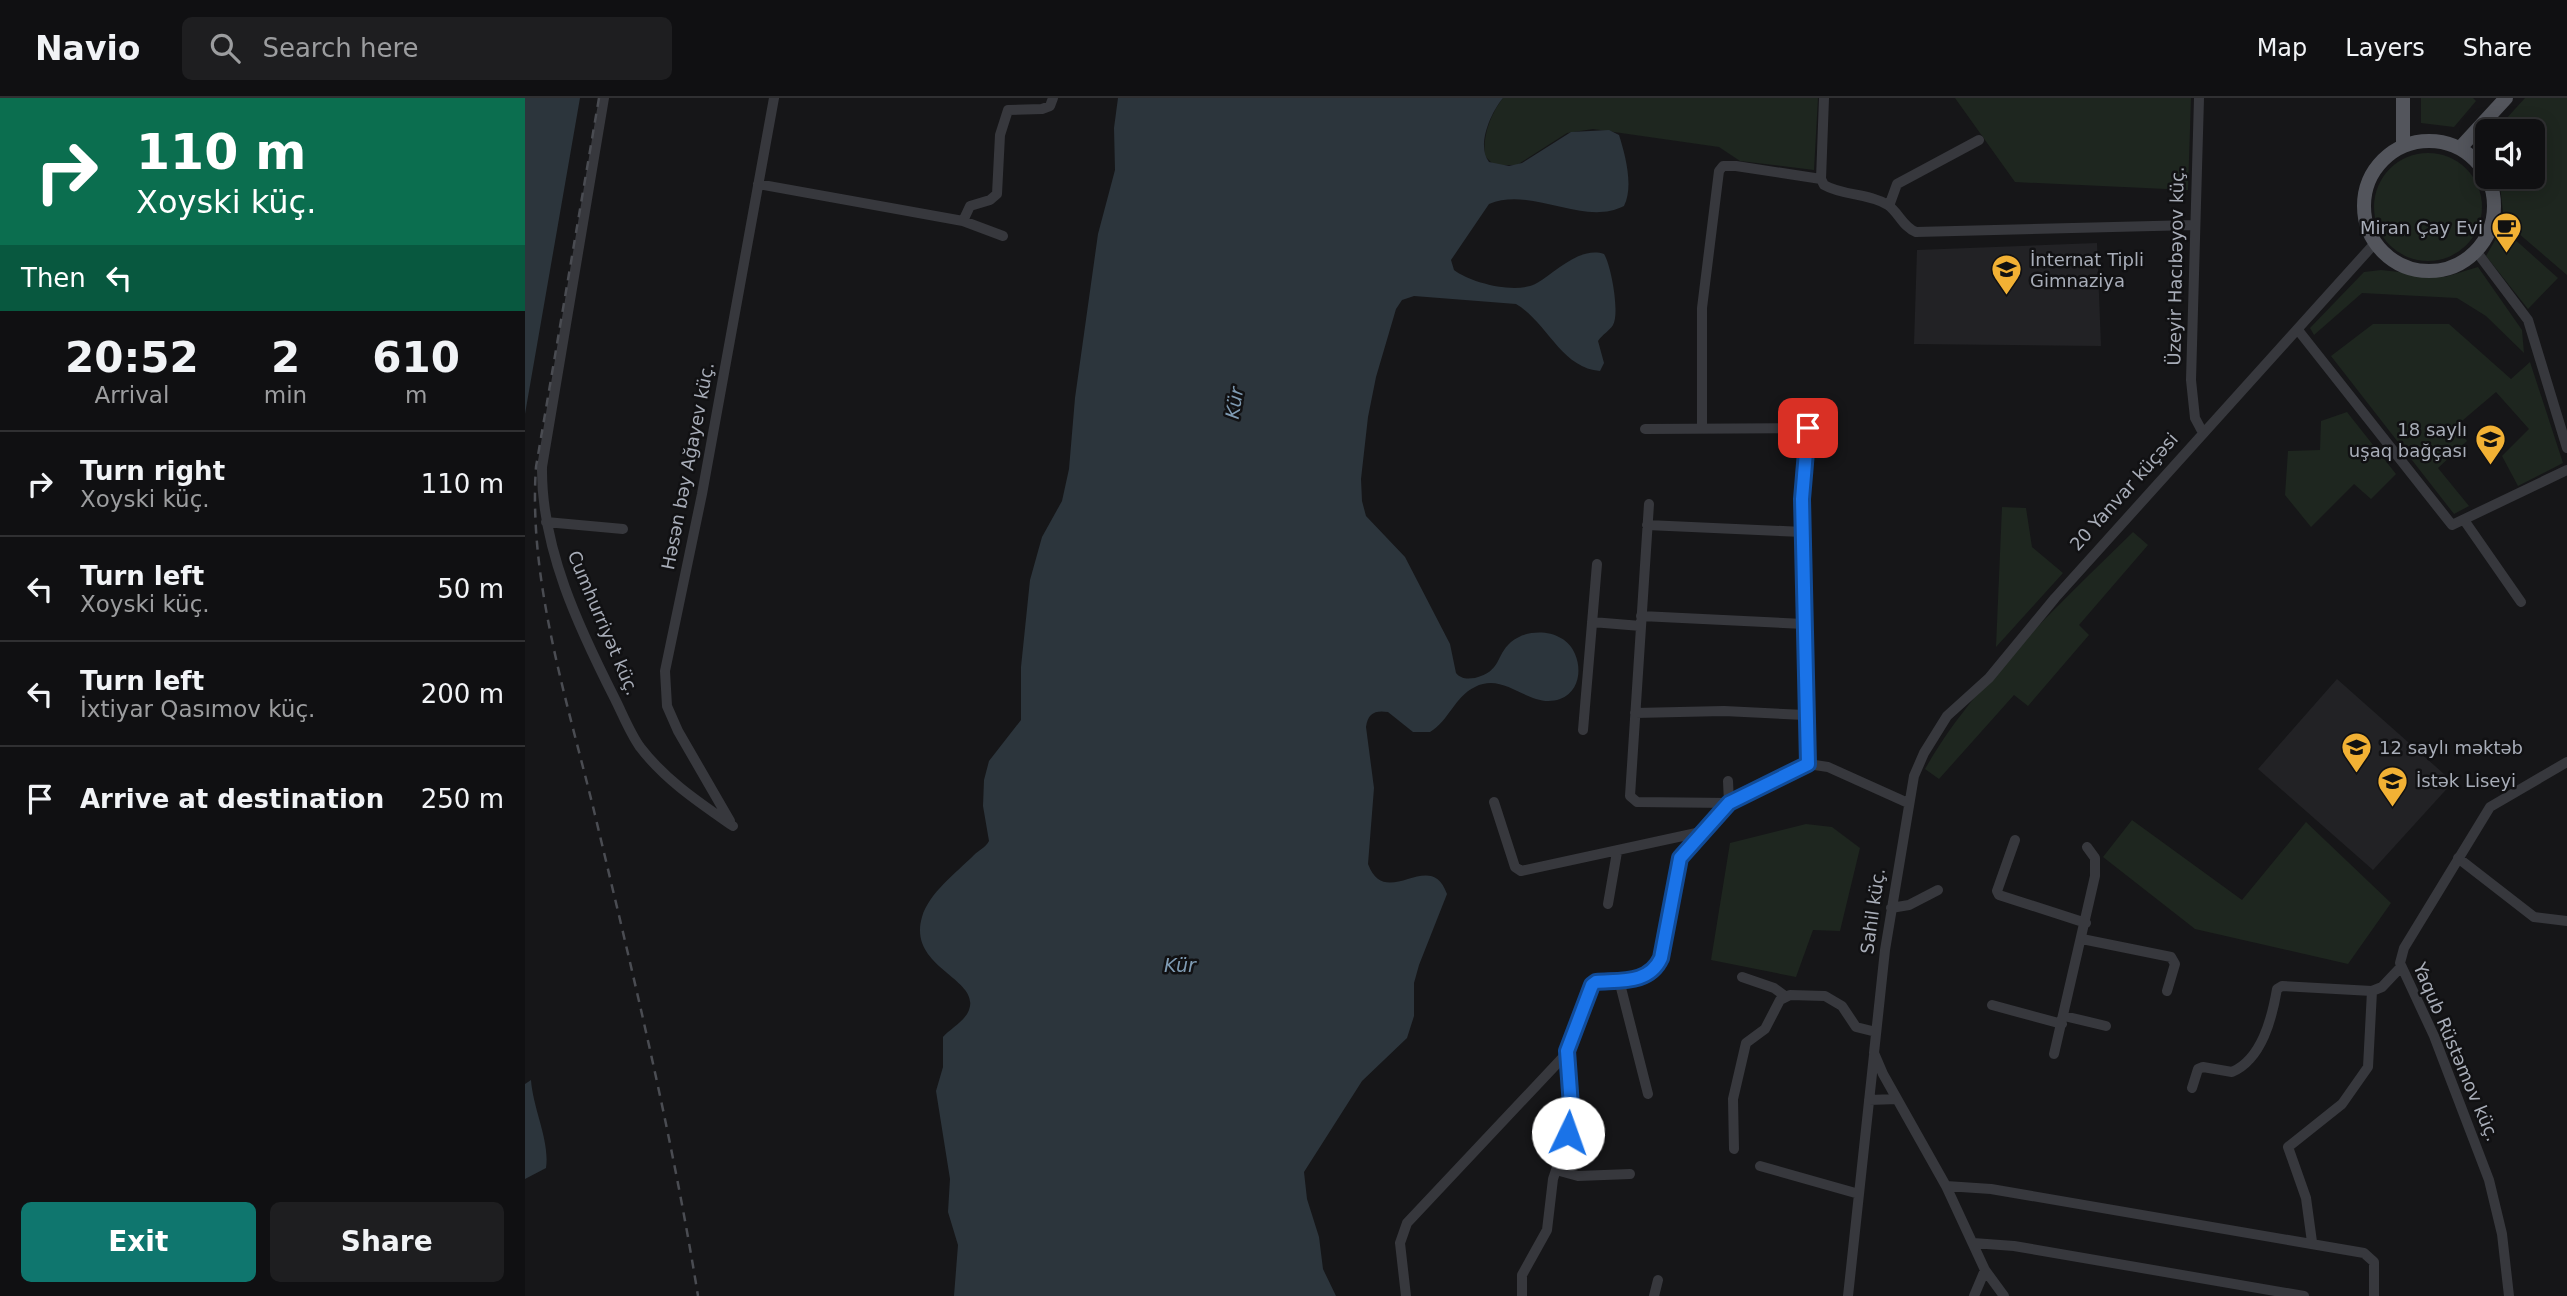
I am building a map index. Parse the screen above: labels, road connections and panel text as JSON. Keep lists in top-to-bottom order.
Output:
{
  "streets": {
    "street": [
      "Üzeyir Hacıbəyov küç.",
      "Həsən bəy Ağayev küç.",
      "20 Yanvar küçəsi",
      "Cumhurriyət küç.",
      "Sahil küç.",
      "Yaqub Rüstəmov küç."
    ]
  },
  "crossings": [
    ["Üzeyir Hacıbəyov küç.", "20 Yanvar küçəsi"],
    ["Həsən bəy Ağayev küç.", "Cumhurriyət küç."],
    ["20 Yanvar küçəsi", "Sahil küç."]
  ],
  "water": ["Kür"],
  "places": {
    "cafe": ["Miran Çay Evi"],
    "school or university": [
      "İnternat Tipli Gimnaziya",
      "18 saylı uşaq bağçası",
      "12 saylı məktəb",
      "İstək Liseyi"
    ]
  },
  "page": {
    "header": "Navio",
    "search": "Search here",
    "nav": ["Map", "Layers", "Share"],
    "turn": ["110 m", "Xoyski küç."],
    "then": "Then",
    "eta": [
      "20:52",
      "Arrival",
      "2",
      "min",
      "610",
      "m"
    ],
    "list": [
      {
        "name": "Turn right",
        "note": "Xoyski küç.",
        "value": "110 m"
      },
      {
        "name": "Turn left",
        "note": "Xoyski küç.",
        "value": "50 m"
      },
      {
        "name": "Turn left",
        "note": "İxtiyar Qasımov küç.",
        "value": "200 m"
      },
      {
        "name": "Arrive at destination",
        "value": "250 m"
      }
    ],
    "buttons": ["Exit", "Share"]
  }
}
